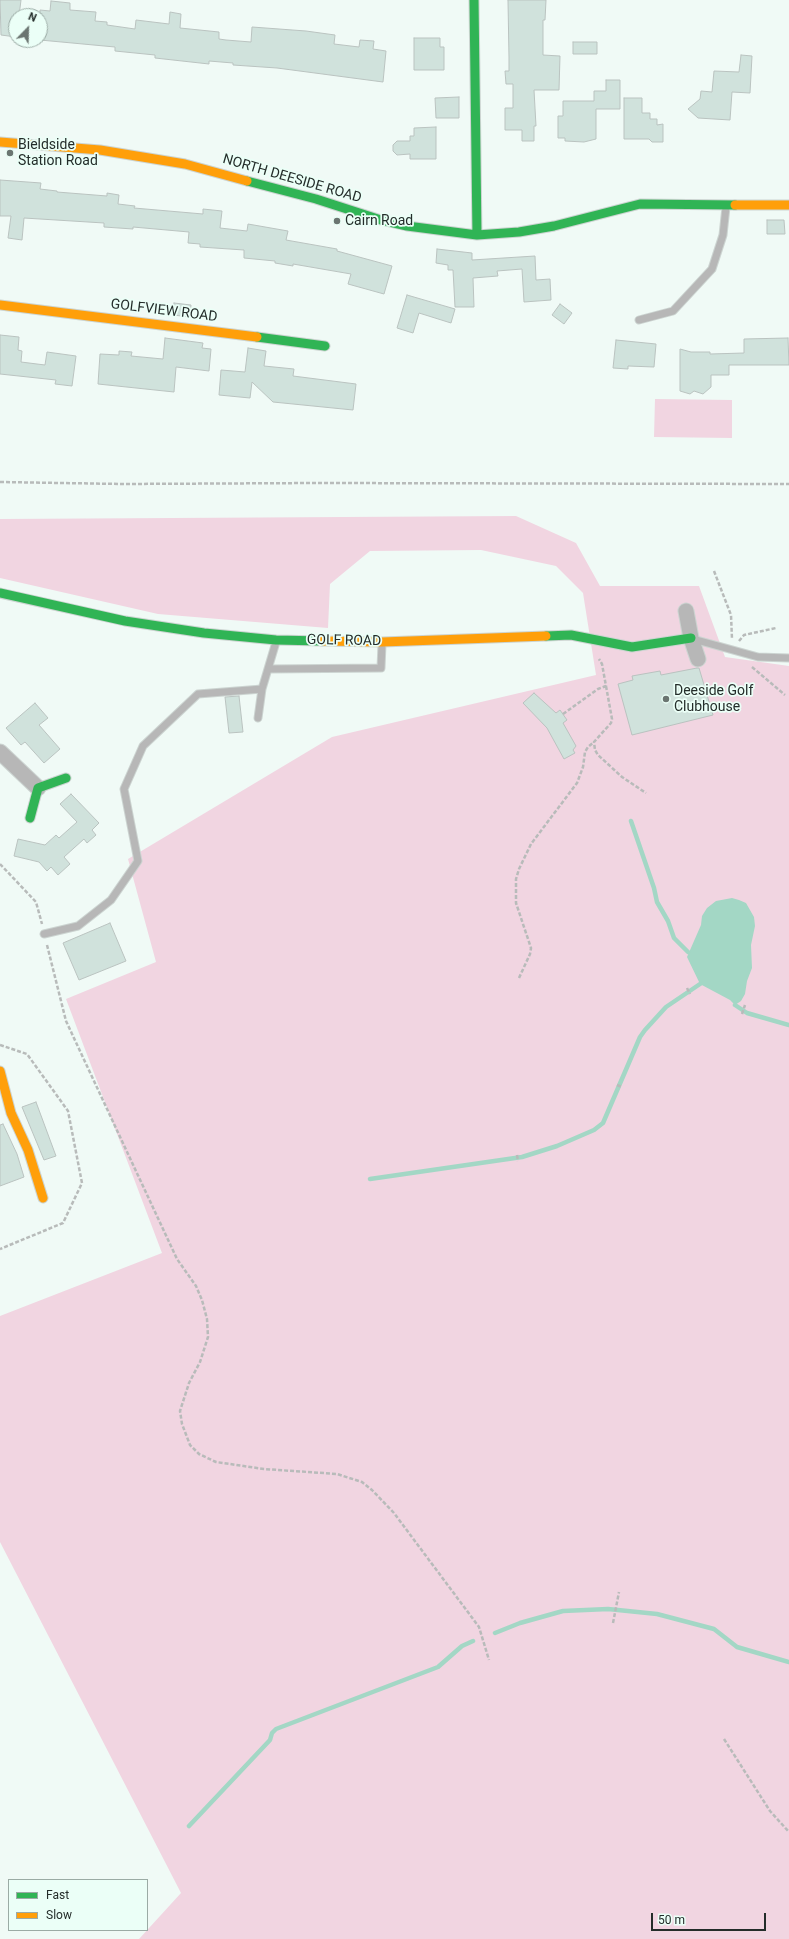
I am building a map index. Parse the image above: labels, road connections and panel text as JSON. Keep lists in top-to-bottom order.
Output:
{
  "streets": {
    "street": ["NORTH DEESIDE ROAD", "GOLFVIEW ROAD", "GOLF ROAD"]
  },
  "places": ["Bieldside Station Road", "Cairn Road", "Deeside Golf Clubhouse"],
  "legend": ["Fast", "Slow"],
  "scale_bar": "50 m",
  "north": "top right"
}
